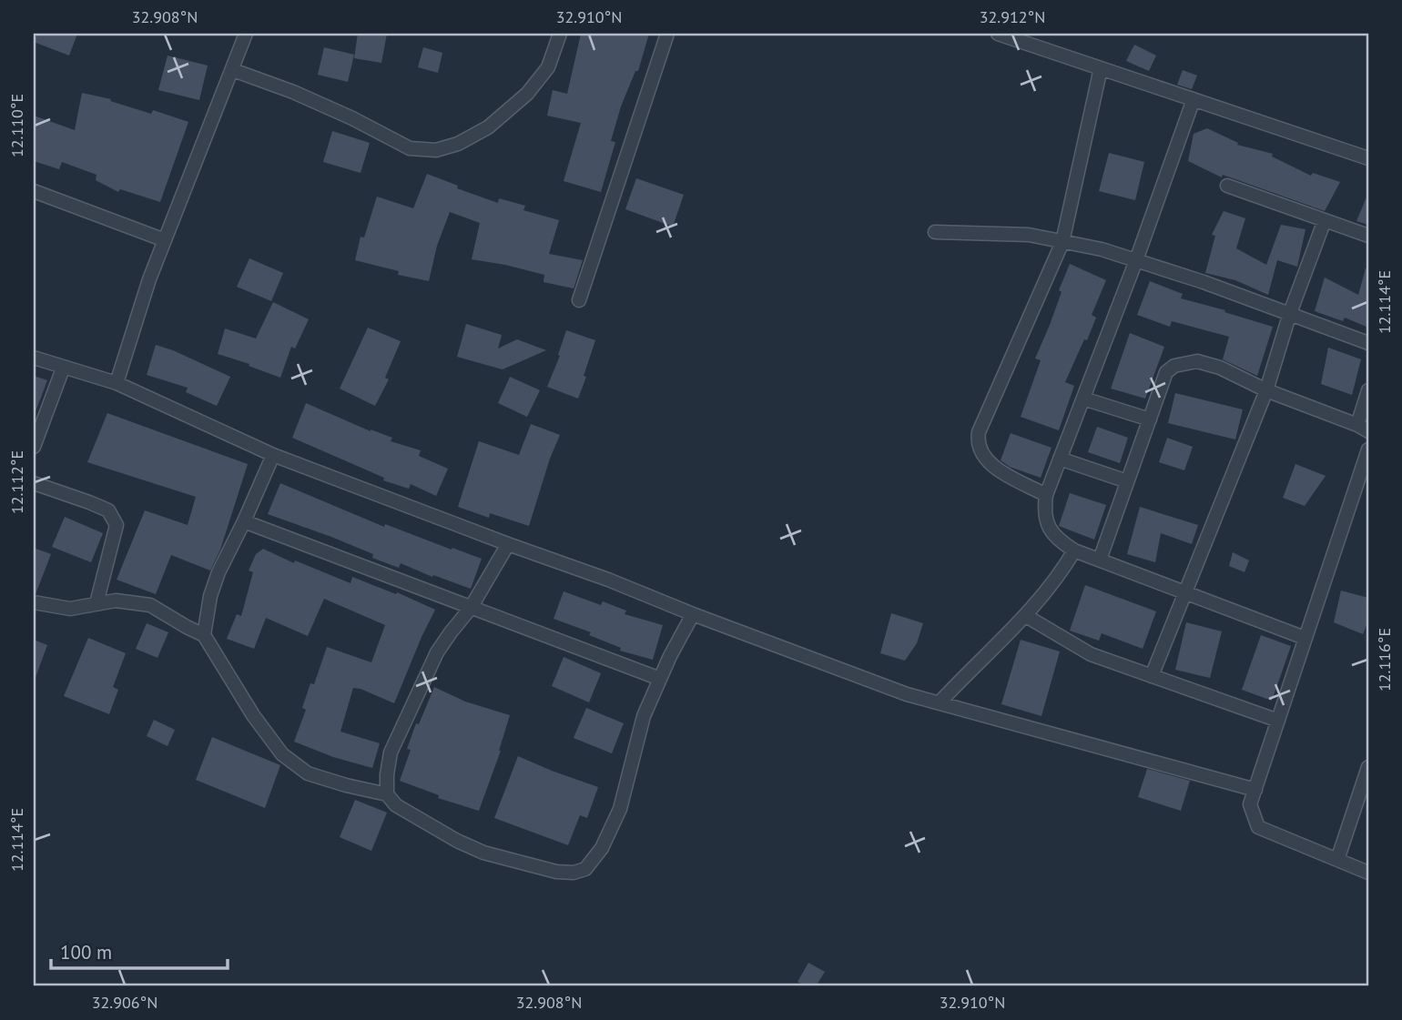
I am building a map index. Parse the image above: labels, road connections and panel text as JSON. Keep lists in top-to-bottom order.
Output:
{
  "scale_bar": "100 m",
  "coordinates": [
    "32.908°N",
    "32.910°N",
    "32.912°N",
    "12.110°E",
    "12.114°E",
    "12.112°E",
    "12.116°E",
    "32.906°N"
  ]
}
